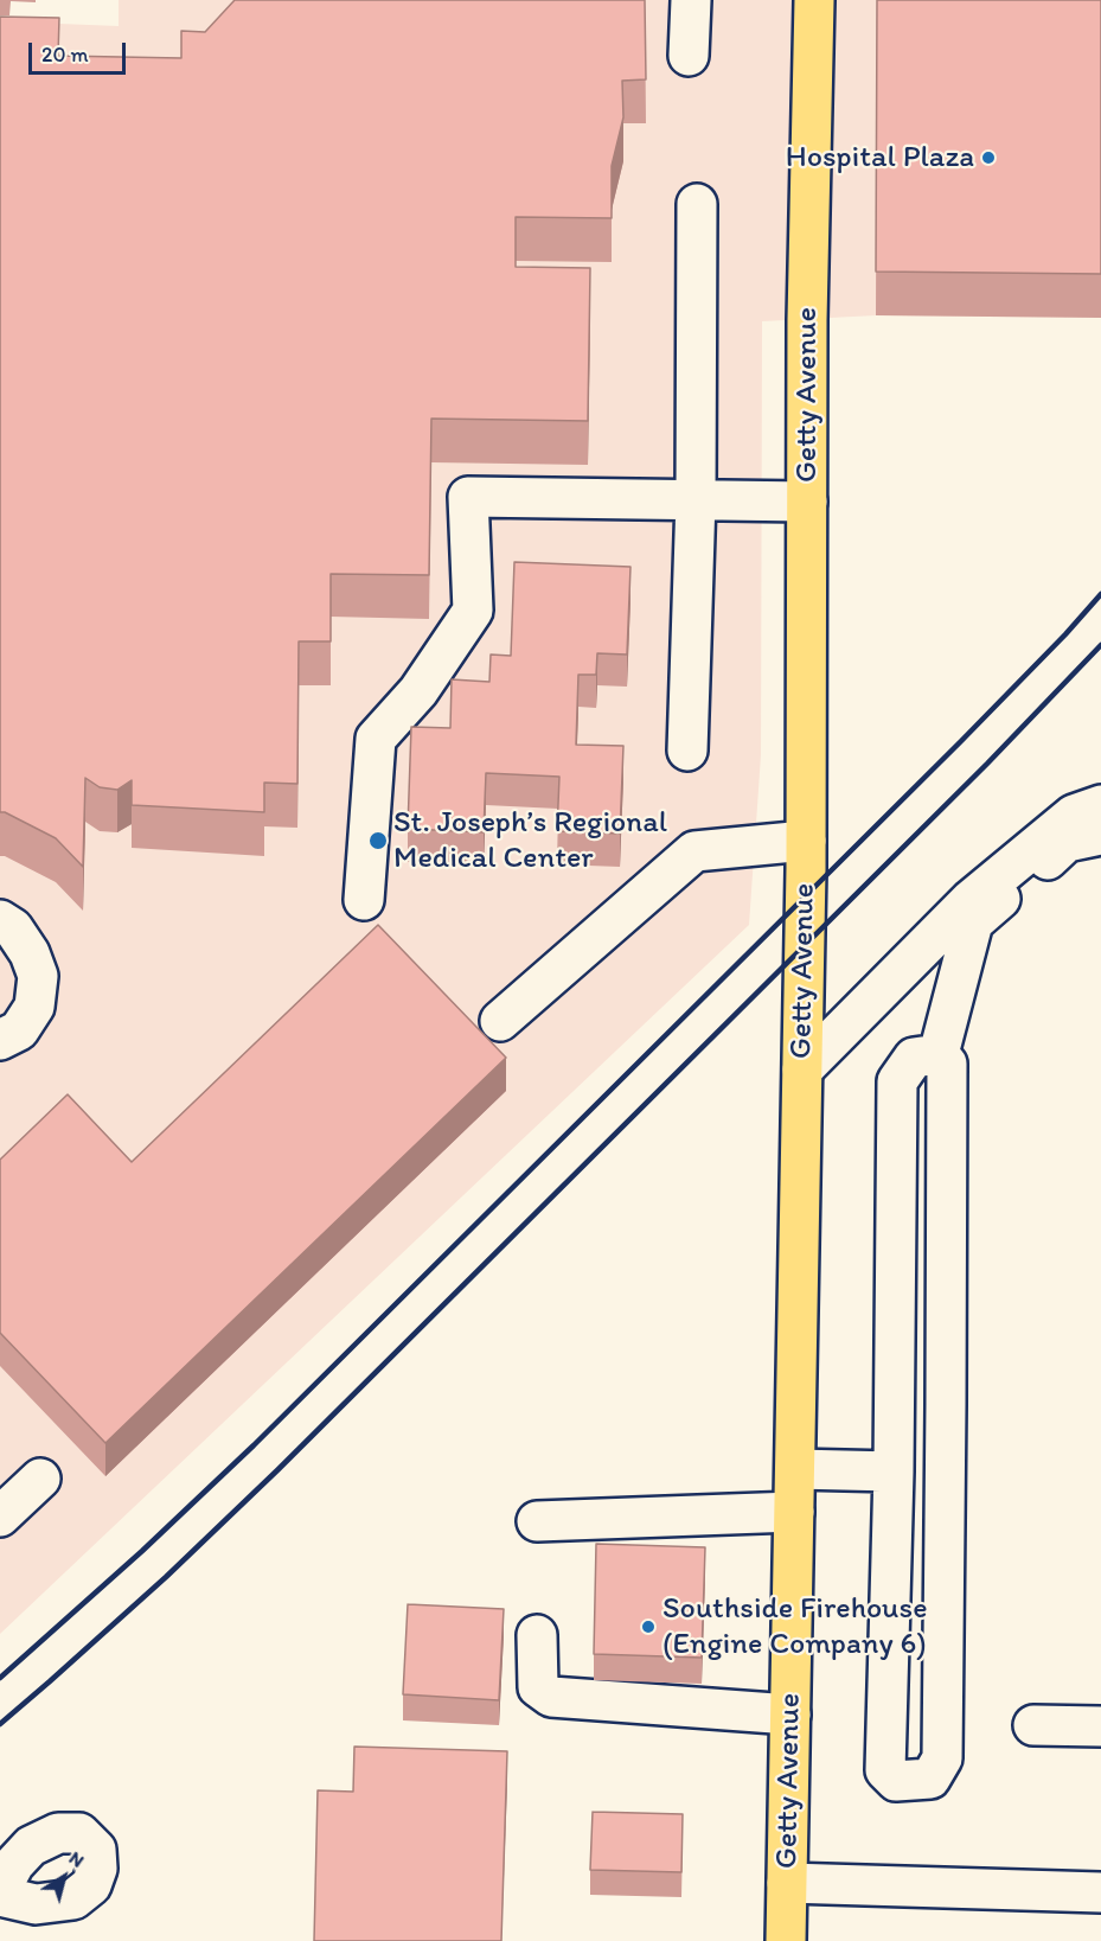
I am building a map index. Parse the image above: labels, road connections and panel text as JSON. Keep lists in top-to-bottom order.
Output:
{
  "streets": {
    "main road": ["Getty Avenue"]
  },
  "places": ["Hospital Plaza", "St. Joseph’s Regional Medical Center", "Southside Firehouse (Engine Company 6)"],
  "scale_bar": "20 m",
  "north": "top right"
}
